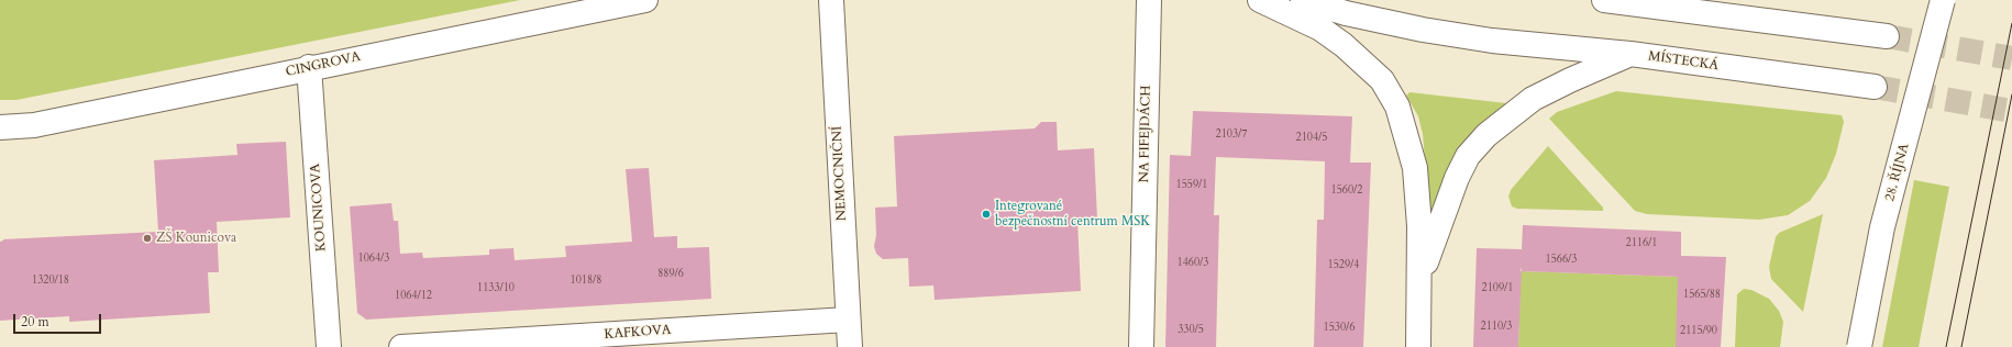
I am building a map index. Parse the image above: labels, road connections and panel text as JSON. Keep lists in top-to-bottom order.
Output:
{
  "streets": {
    "main road": [
      "MÍSTECKÁ",
      "CINGROVA",
      "NA FIFEJDÁCH",
      "28. ŘÍJNA",
      "NEMOCNIČNÍ",
      "KOUNICOVA",
      "KAFKOVA"
    ]
  },
  "crossings": [
    ["CINGROVA", "KOUNICOVA"],
    ["NEMOCNIČNÍ", "KAFKOVA"]
  ],
  "places": ["Integrované bezpečnostní centrum MSK", "ZŠ Kounicova"],
  "house_numbers": [
    "2103/7",
    "2104/5",
    "1559/1",
    "1560/2",
    "2116/1",
    "1064/3",
    "1566/3",
    "1460/3",
    "1529/4",
    "889/6",
    "1320/18",
    "1018/8",
    "1133/10",
    "2109/1",
    "1565/88",
    "1064/12",
    "2110/3",
    "1530/6",
    "330/5",
    "2115/90"
  ],
  "scale_bar": "20 m"
}
